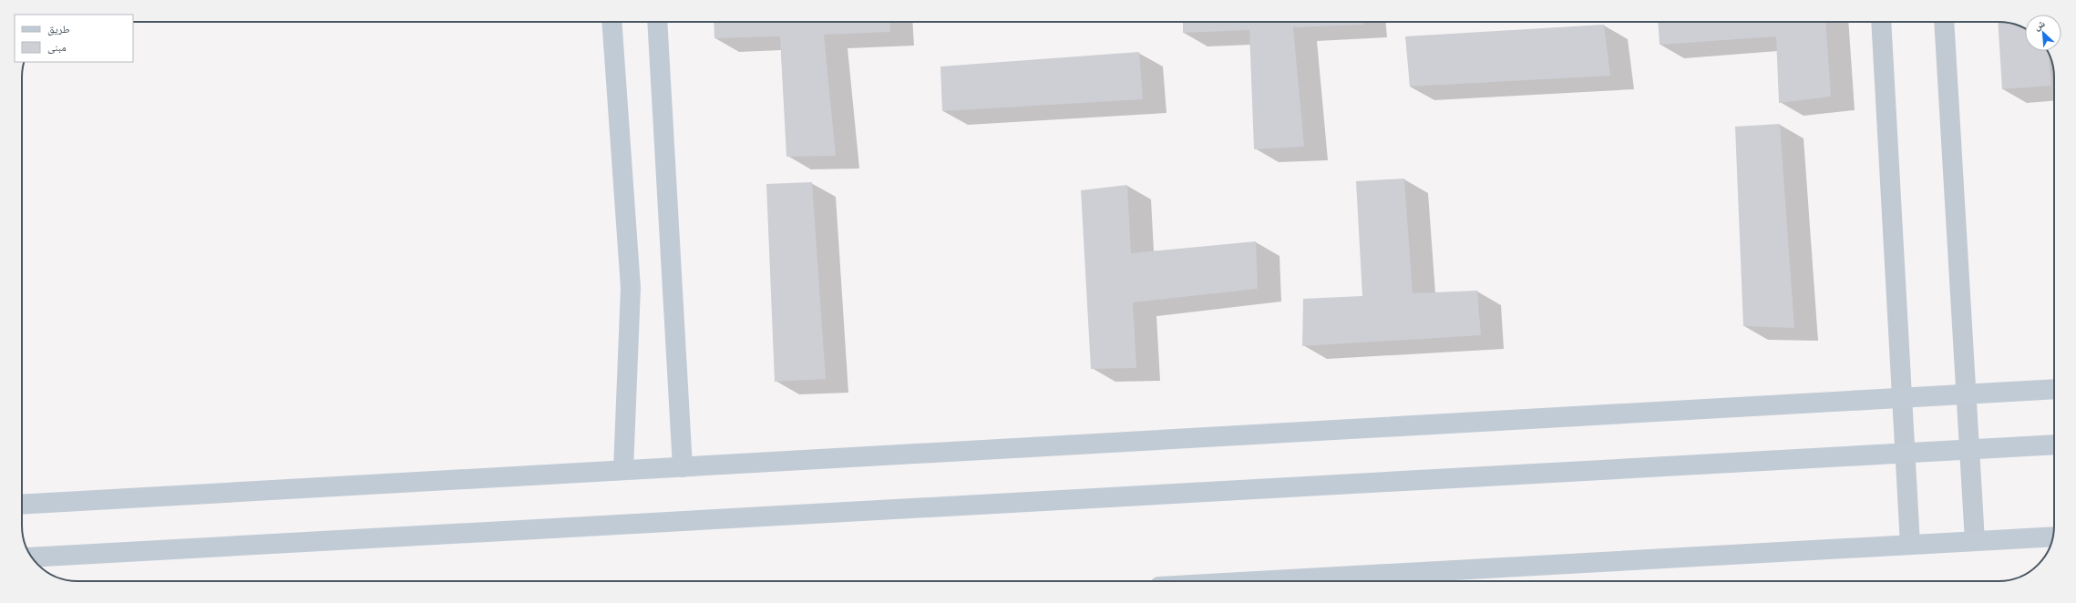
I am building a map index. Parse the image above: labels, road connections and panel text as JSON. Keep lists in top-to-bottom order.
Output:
{
  "legend": ["طريق", "مبنى"],
  "north": "top left"
}
